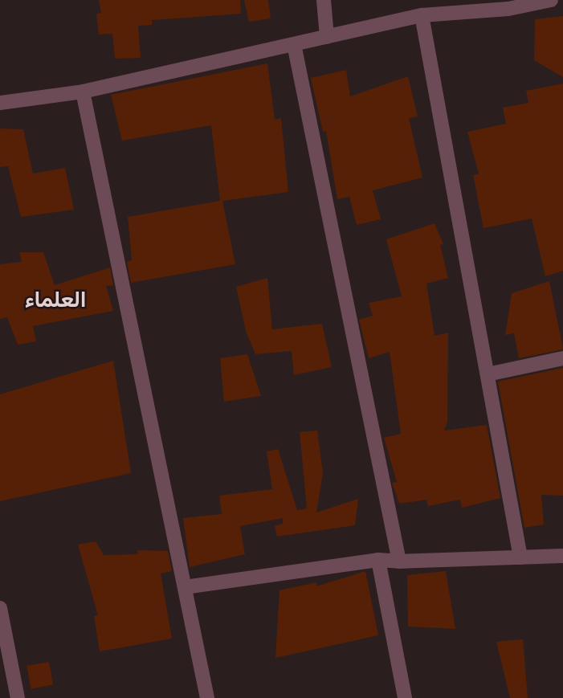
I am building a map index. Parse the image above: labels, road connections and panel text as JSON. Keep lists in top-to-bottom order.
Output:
{
  "districts": ["العلماء"]
}
